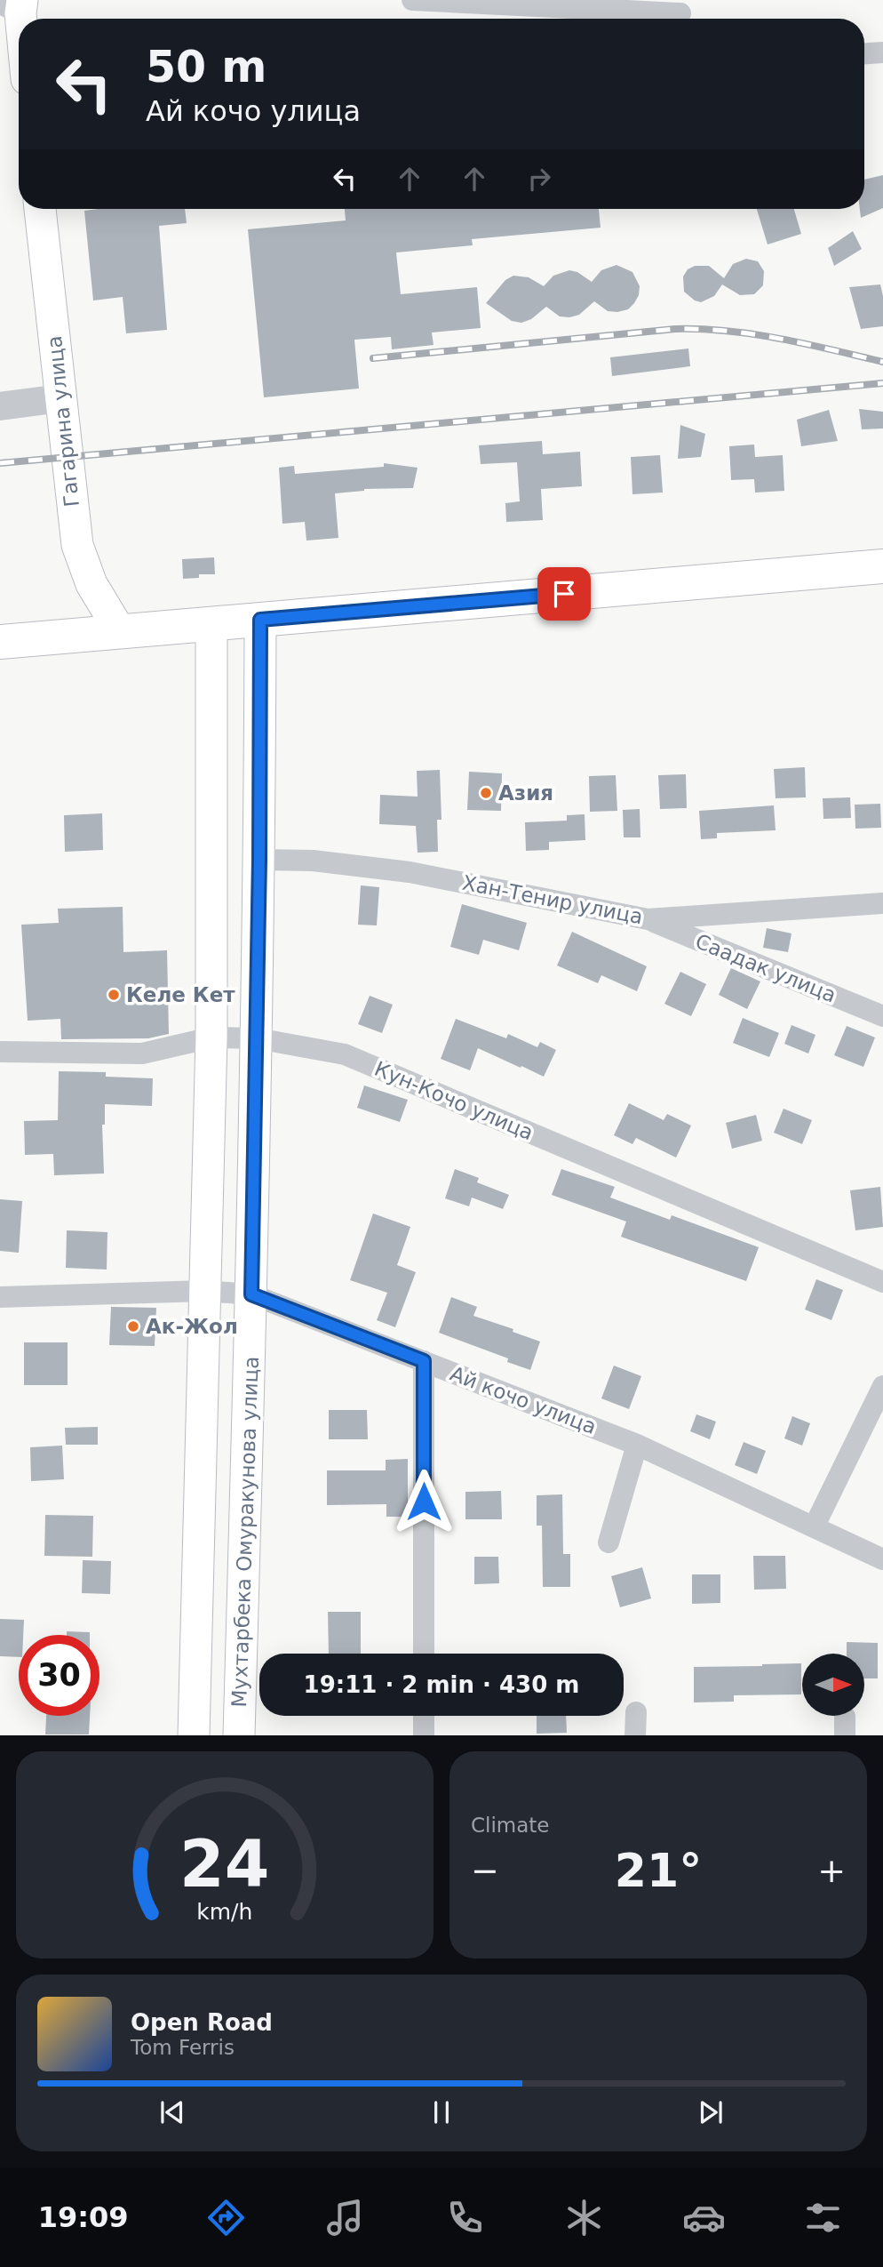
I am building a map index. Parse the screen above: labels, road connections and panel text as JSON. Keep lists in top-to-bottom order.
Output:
{
  "streets": {
    "main road": ["Гагарина улица", "Мухтарбека Омуракунова улица"],
    "street": [
      "Хан-Тенир улица",
      "Саадак улица",
      "Кун-Кочо улица",
      "Ай кочо улица"
    ]
  },
  "crossings": [
    ["Хан-Тенир улица", "Саадак улица"],
    ["Хан-Тенир улица", "Мухтарбека Омуракунова улица"],
    ["Кун-Кочо улица", "Мухтарбека Омуракунова улица"],
    ["Ай кочо улица", "Мухтарбека Омуракунова улица"]
  ],
  "places": ["Азия", "Келе Кет", "Ак-Жол"],
  "north": "right",
  "page": {
    "turn": ["50 m", "Ай кочо улица"],
    "limit": "30",
    "trip": "19:11 · 2 min · 430 m",
    "tile": "Climate",
    "heat": ["−", "21°", "+"],
    "song": ["Open Road", "Tom Ferris"],
    "tabs": "19:09",
    "gauge": ["24", "km/h"]
  }
}
